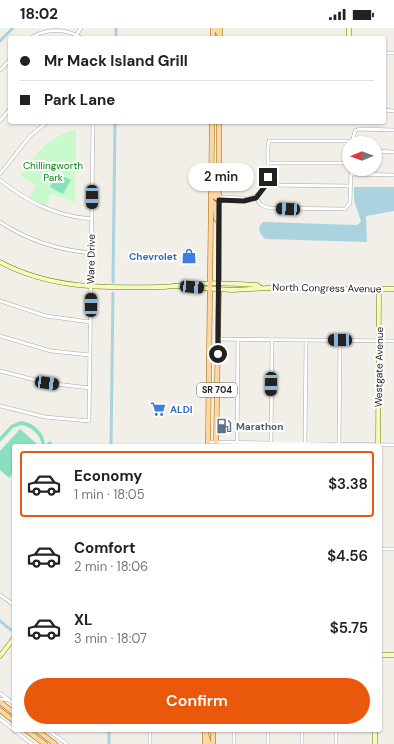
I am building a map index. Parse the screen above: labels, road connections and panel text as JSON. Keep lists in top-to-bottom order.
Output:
{
  "streets": {
    "main road": ["SR 704"],
    "street": ["Ware Drive", "North Congress Avenue", "Westgate Avenue"]
  },
  "crossings": [
    ["North Congress Avenue", "Westgate Avenue"],
    ["North Congress Avenue", "SR 704"]
  ],
  "parks": ["Chillingworth Park"],
  "places": {
    "shop": ["Chevrolet"],
    "supermarket": ["ALDI"],
    "fuel station": ["Marathon"]
  },
  "north": "left",
  "page": {
    "status": "18:02",
    "banner": ["Mr Mack Island Grill", "Park Lane"],
    "bubble": "2 min",
    "list": [
      {
        "name": "Economy",
        "note": "1 min · 18:05",
        "value": "$3.38"
      },
      {
        "name": "Comfort",
        "note": "2 min · 18:06",
        "value": "$4.56"
      },
      {
        "name": "XL",
        "note": "3 min · 18:07",
        "value": "$5.75"
      }
    ],
    "buttons": "Confirm"
  }
}
